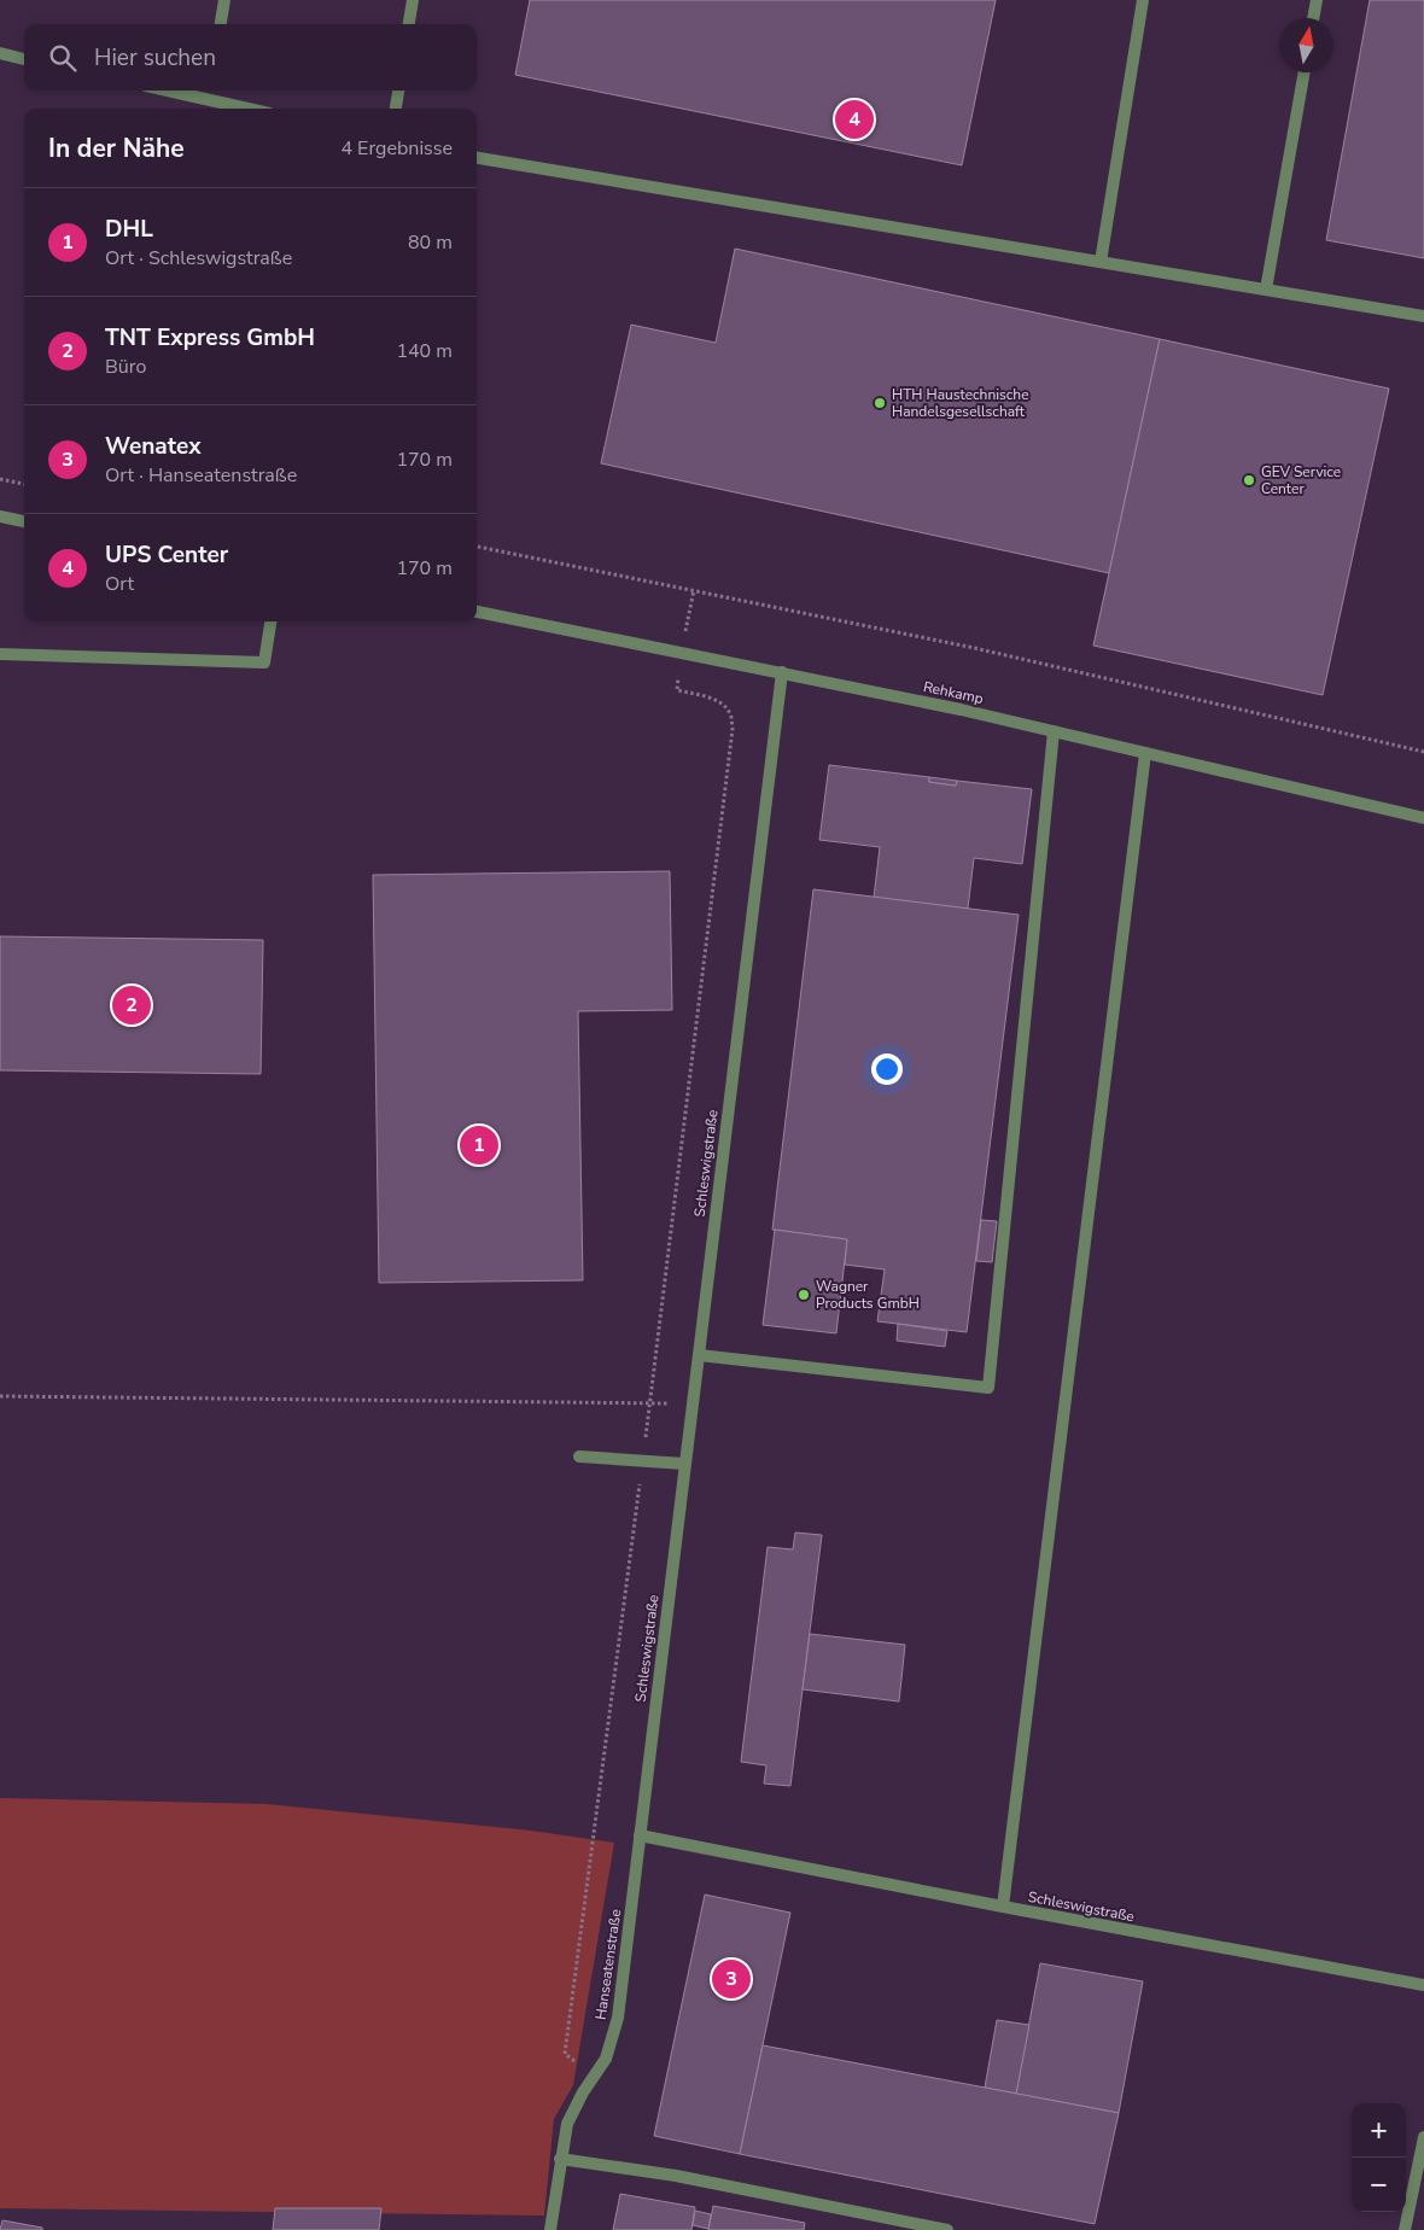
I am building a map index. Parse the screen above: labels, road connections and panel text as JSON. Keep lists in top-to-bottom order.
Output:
{
  "streets": {
    "street": ["Rehkamp", "Schleswigstraße", "Hanseatenstraße"]
  },
  "crossings": [
    ["Rehkamp", "Schleswigstraße"],
    ["Schleswigstraße", "Hanseatenstraße"]
  ],
  "places": ["HTH Haustechnische Handelsgesellschaft", "GEV Service Center", "Wagner Products GmbH"],
  "north": "top",
  "page": {
    "search": "Hier suchen",
    "pins": [
      "4",
      "2",
      "1",
      "3"
    ],
    "heading": ["In der Nähe", "4 Ergebnisse"],
    "list": [
      {
        "mark": "1",
        "name": "DHL",
        "note": "Ort · Schleswigstraße",
        "value": "80 m"
      },
      {
        "mark": "2",
        "name": "TNT Express GmbH",
        "note": "Büro",
        "value": "140 m"
      },
      {
        "mark": "3",
        "name": "Wenatex",
        "note": "Ort · Hanseatenstraße",
        "value": "170 m"
      },
      {
        "mark": "4",
        "name": "UPS Center",
        "note": "Ort",
        "value": "170 m"
      }
    ],
    "map_buttons": ["+", "−"]
  }
}
